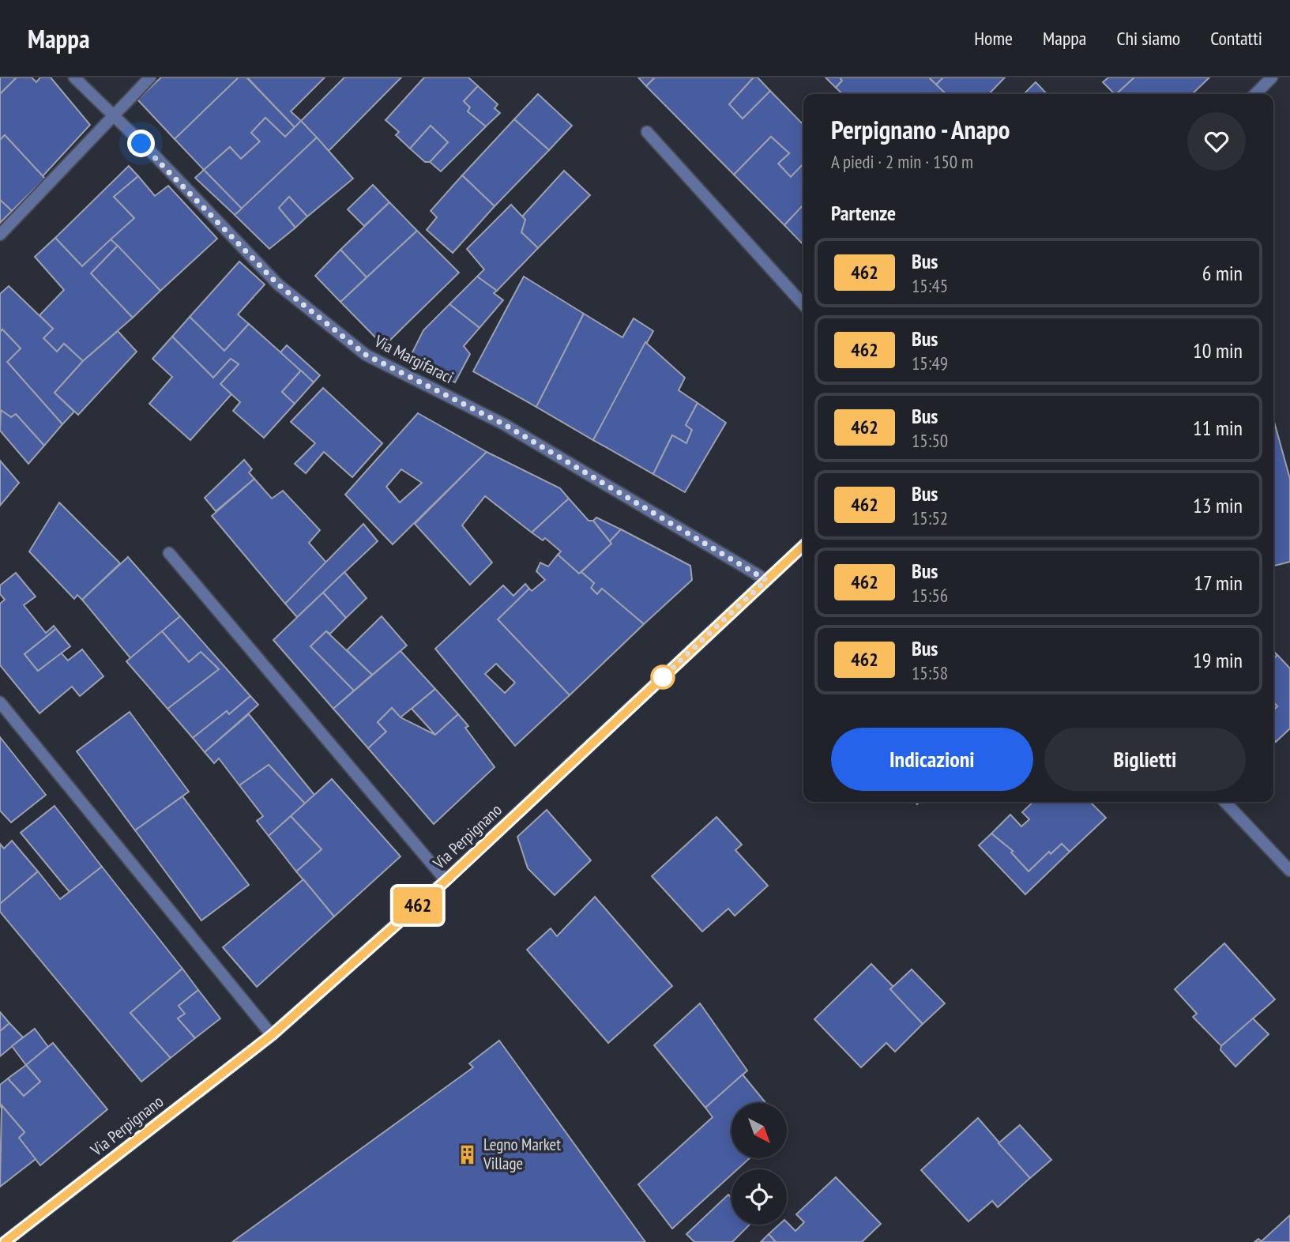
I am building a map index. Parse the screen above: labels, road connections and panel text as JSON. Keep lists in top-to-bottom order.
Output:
{
  "streets": {
    "street": ["Via Margifaraci", "Via Perpignano"]
  },
  "crossings": [
    ["Via Margifaraci", "Via Perpignano"]
  ],
  "places": {
    "building": ["Legno Market Village"]
  },
  "lines": ["bus line 462"],
  "north": "bottom right",
  "page": {
    "header": "Mappa",
    "nav": [
      "Home",
      "Mappa",
      "Chi siamo",
      "Contatti"
    ],
    "on_map": "462",
    "heading": [
      ["Perpignano - Anapo", "A piedi · 2 min · 150 m"],
      "Partenze"
    ],
    "list": [
      {
        "mark": "462",
        "name": "Bus",
        "note": "15:45",
        "value": "6 min"
      },
      {
        "mark": "462",
        "name": "Bus",
        "note": "15:49",
        "value": "10 min"
      },
      {
        "mark": "462",
        "name": "Bus",
        "note": "15:50",
        "value": "11 min"
      },
      {
        "mark": "462",
        "name": "Bus",
        "note": "15:52",
        "value": "13 min"
      },
      {
        "mark": "462",
        "name": "Bus",
        "note": "15:56",
        "value": "17 min"
      },
      {
        "mark": "462",
        "name": "Bus",
        "note": "15:58",
        "value": "19 min"
      }
    ],
    "buttons": ["Indicazioni", "Biglietti"]
  }
}
